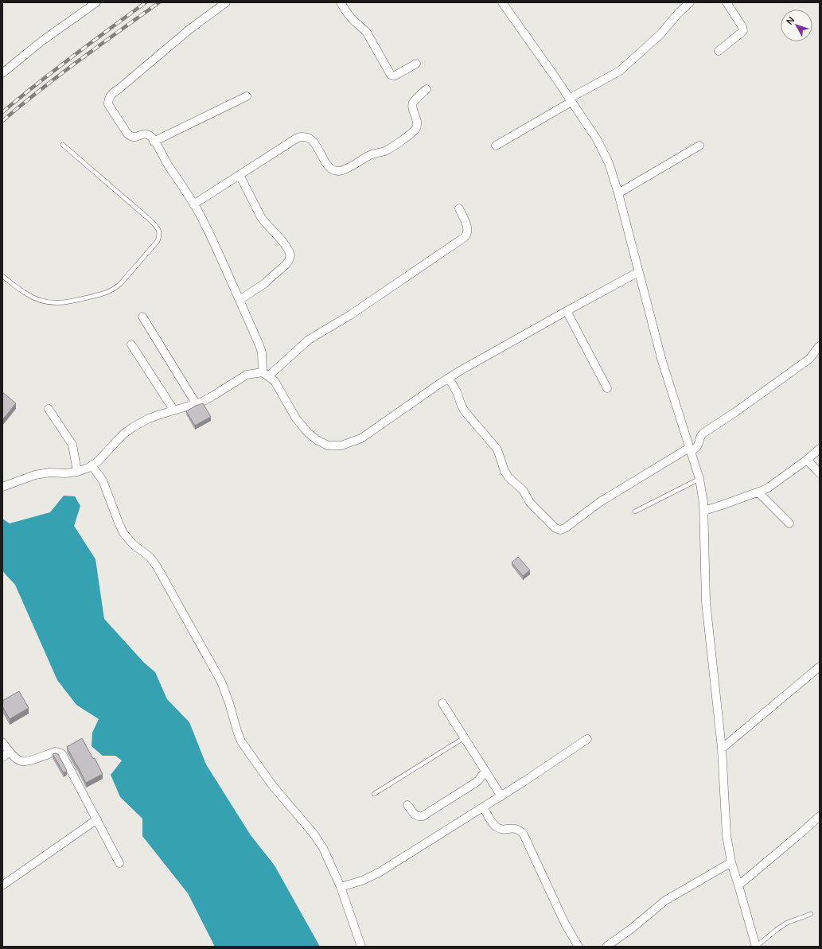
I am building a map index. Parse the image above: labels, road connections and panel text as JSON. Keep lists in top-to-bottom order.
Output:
{
  "north": "top left"
}
